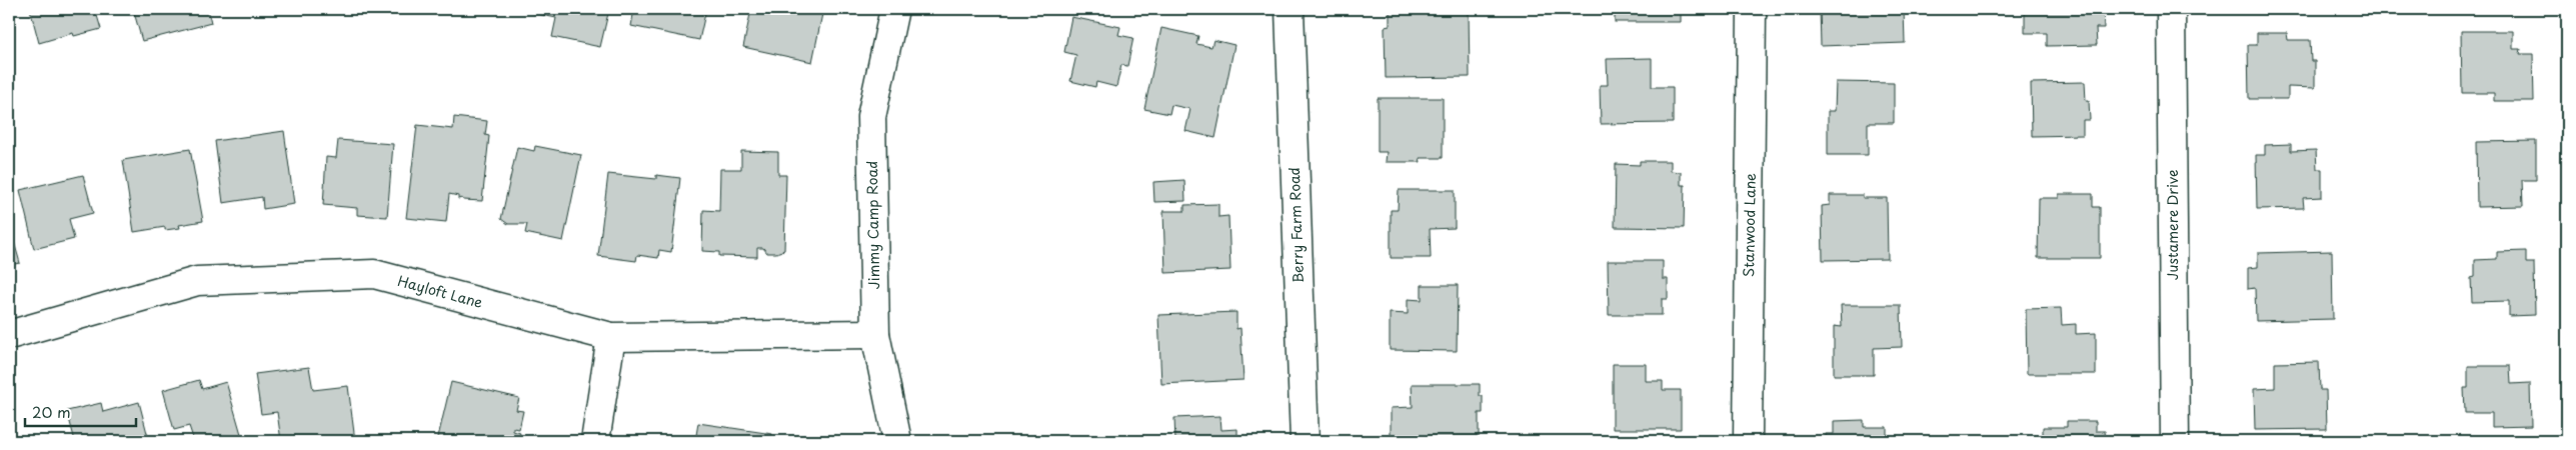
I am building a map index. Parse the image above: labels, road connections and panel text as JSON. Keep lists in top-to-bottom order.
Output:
{
  "streets": {
    "street": [
      "Jimmy Camp Road",
      "Berry Farm Road",
      "Stanwood Lane",
      "Justamere Drive",
      "Hayloft Lane"
    ]
  },
  "crossings": [
    ["Jimmy Camp Road", "Hayloft Lane"]
  ],
  "scale_bar": "20 m"
}
